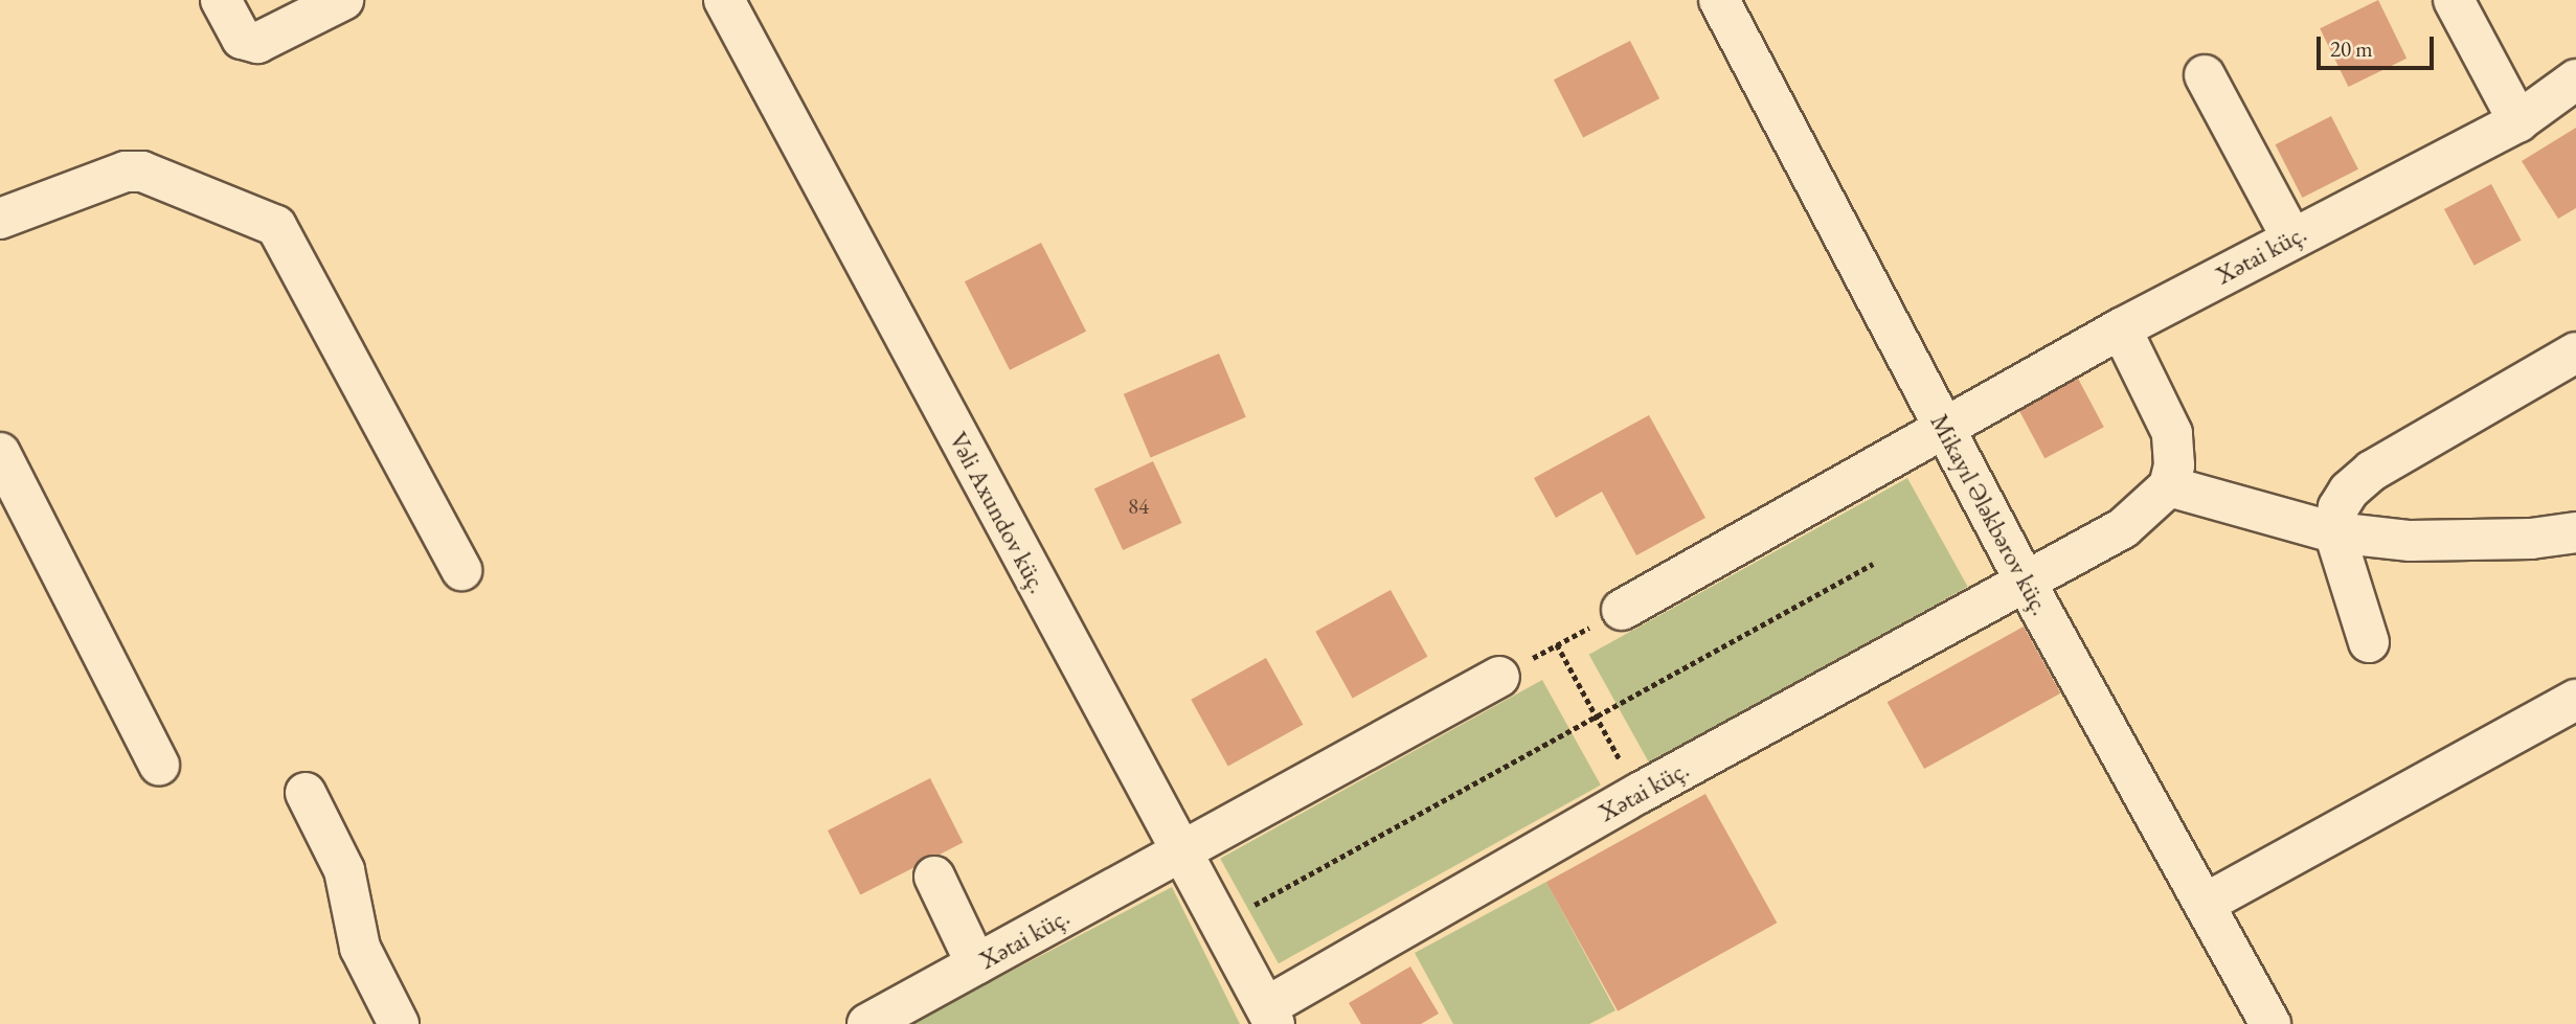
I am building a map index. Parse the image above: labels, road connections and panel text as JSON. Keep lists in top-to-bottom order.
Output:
{
  "streets": {
    "street": ["Xətai küç.", "Vəli Axundov küç.", "Mikayıl Ələkbərov küç."]
  },
  "crossings": [
    ["Xətai küç.", "Vəli Axundov küç."],
    ["Xətai küç.", "Mikayıl Ələkbərov küç."]
  ],
  "house_numbers": ["84"],
  "scale_bar": "20 m"
}
